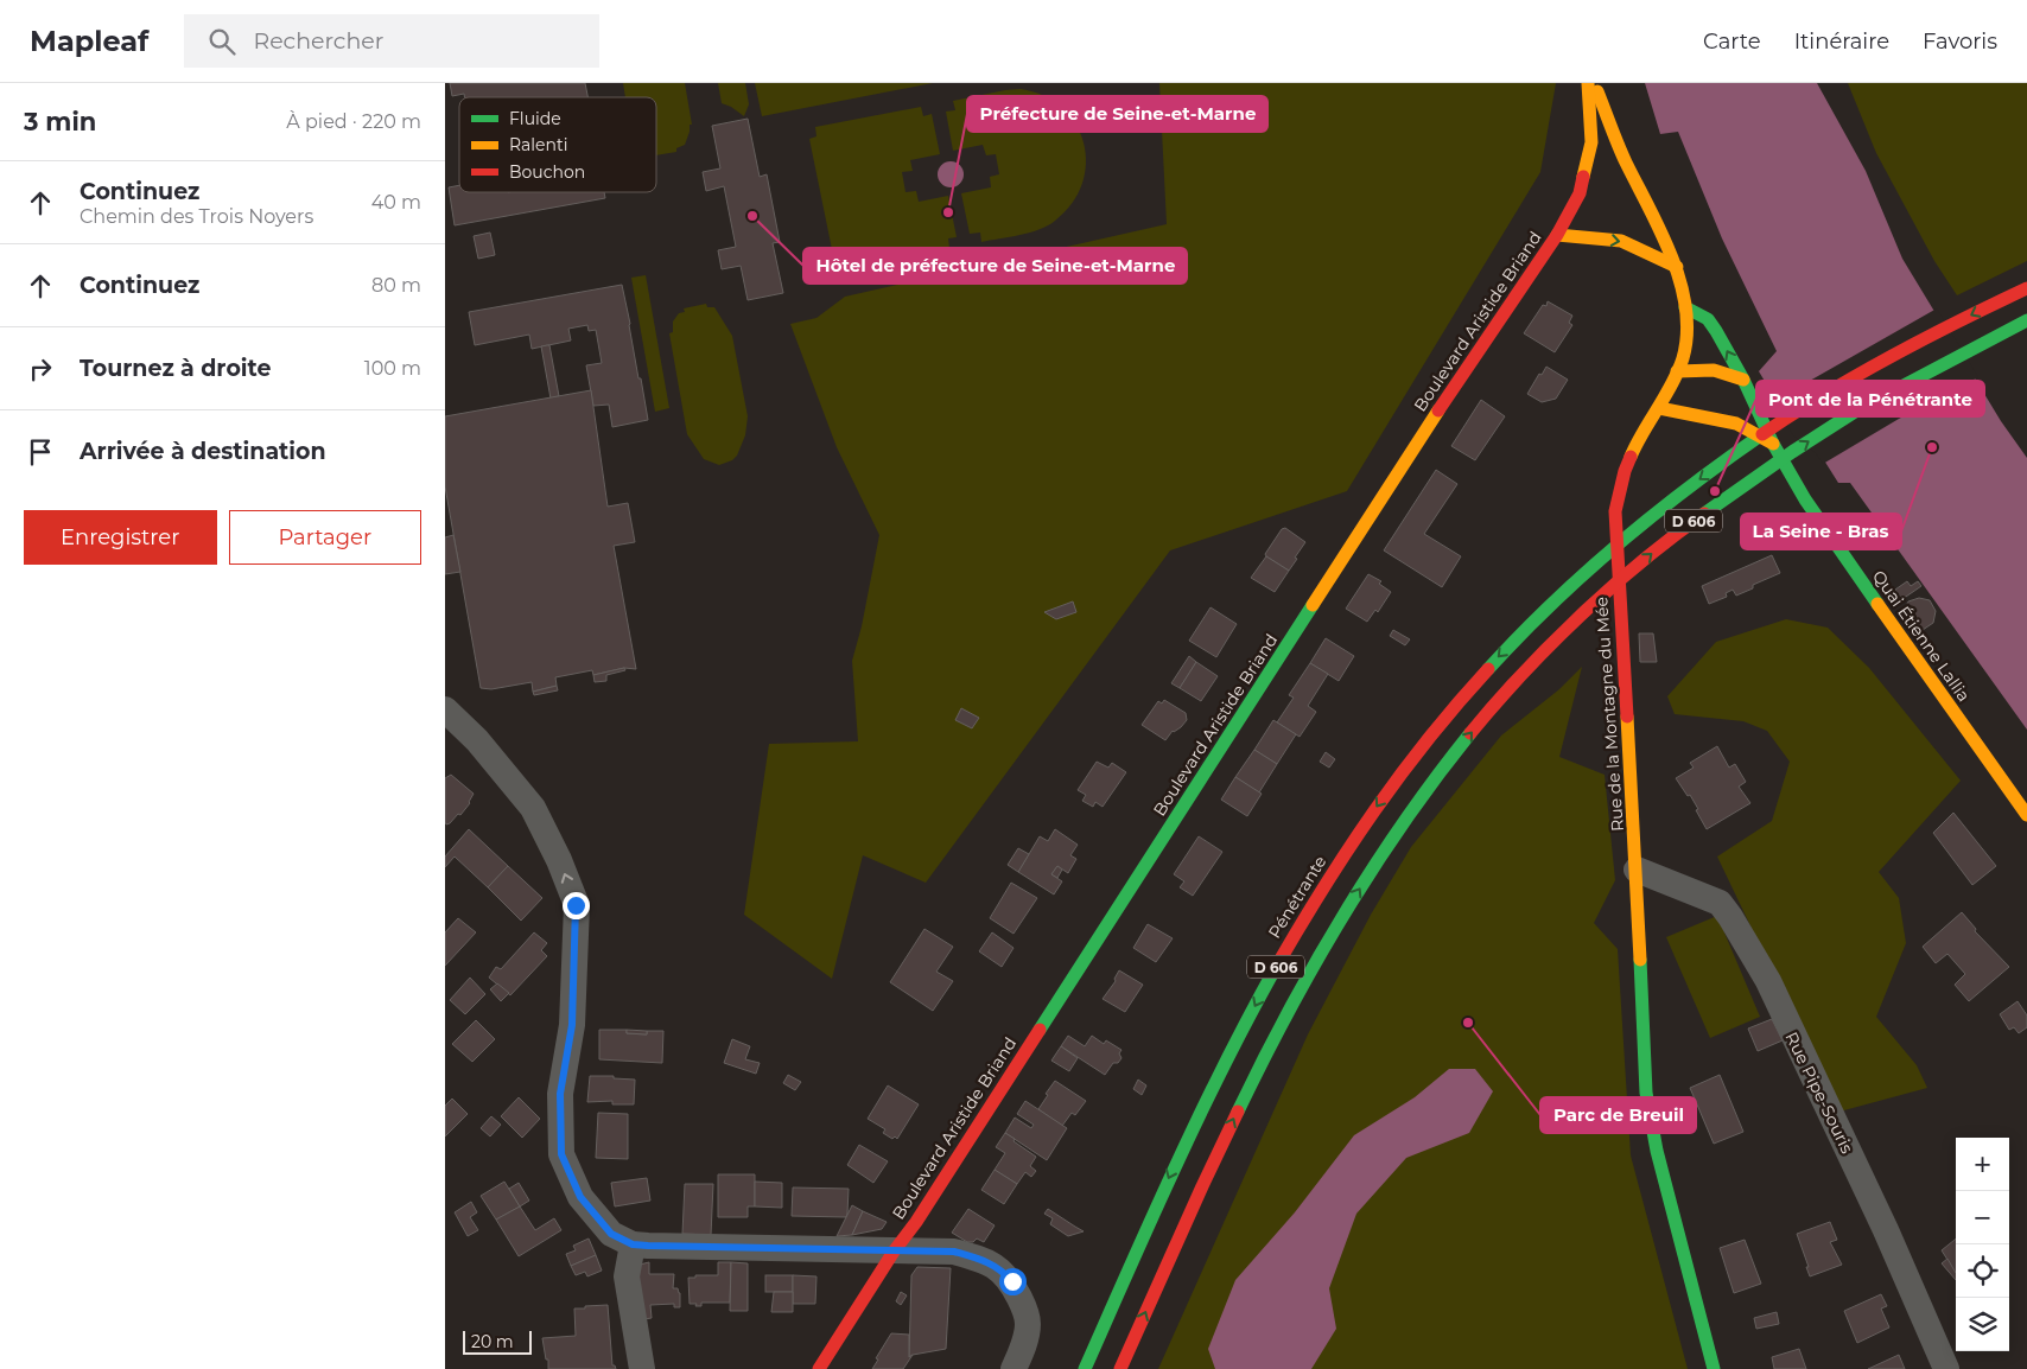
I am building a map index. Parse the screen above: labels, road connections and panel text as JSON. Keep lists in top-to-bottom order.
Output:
{
  "streets": {
    "street": [
      "Boulevard Aristide Briand",
      "D 606",
      "Quai Étienne Lallia",
      "Rue de la Montagne du Mée",
      "Pénétrante",
      "Rue Pipe-Souris"
    ]
  },
  "crossings": [
    ["Quai Étienne Lallia", "Rue de la Montagne du Mée"],
    ["Rue de la Montagne du Mée", "Rue Pipe-Souris"]
  ],
  "places": [
    "Préfecture de Seine-et-Marne",
    "Hôtel de préfecture de Seine-et-Marne",
    "La Seine - Bras",
    "Pont de la Pénétrante",
    "Parc de Breuil"
  ],
  "legend": ["Fluide", "Ralenti", "Bouchon"],
  "scale_bar": "20 m",
  "page": {
    "header": "Mapleaf",
    "search": "Rechercher",
    "nav": ["Carte", "Itinéraire", "Favoris"],
    "heading": ["3 min", "À pied · 220 m"],
    "list": [
      ["Continuez", "Chemin des Trois Noyers", "40 m"],
      ["Continuez", "80 m"],
      ["Tournez à droite", "100 m"],
      "Arrivée à destination"
    ],
    "buttons": ["Enregistrer", "Partager"],
    "map_buttons": ["+", "−"],
    "scale": "20 m"
  }
}
